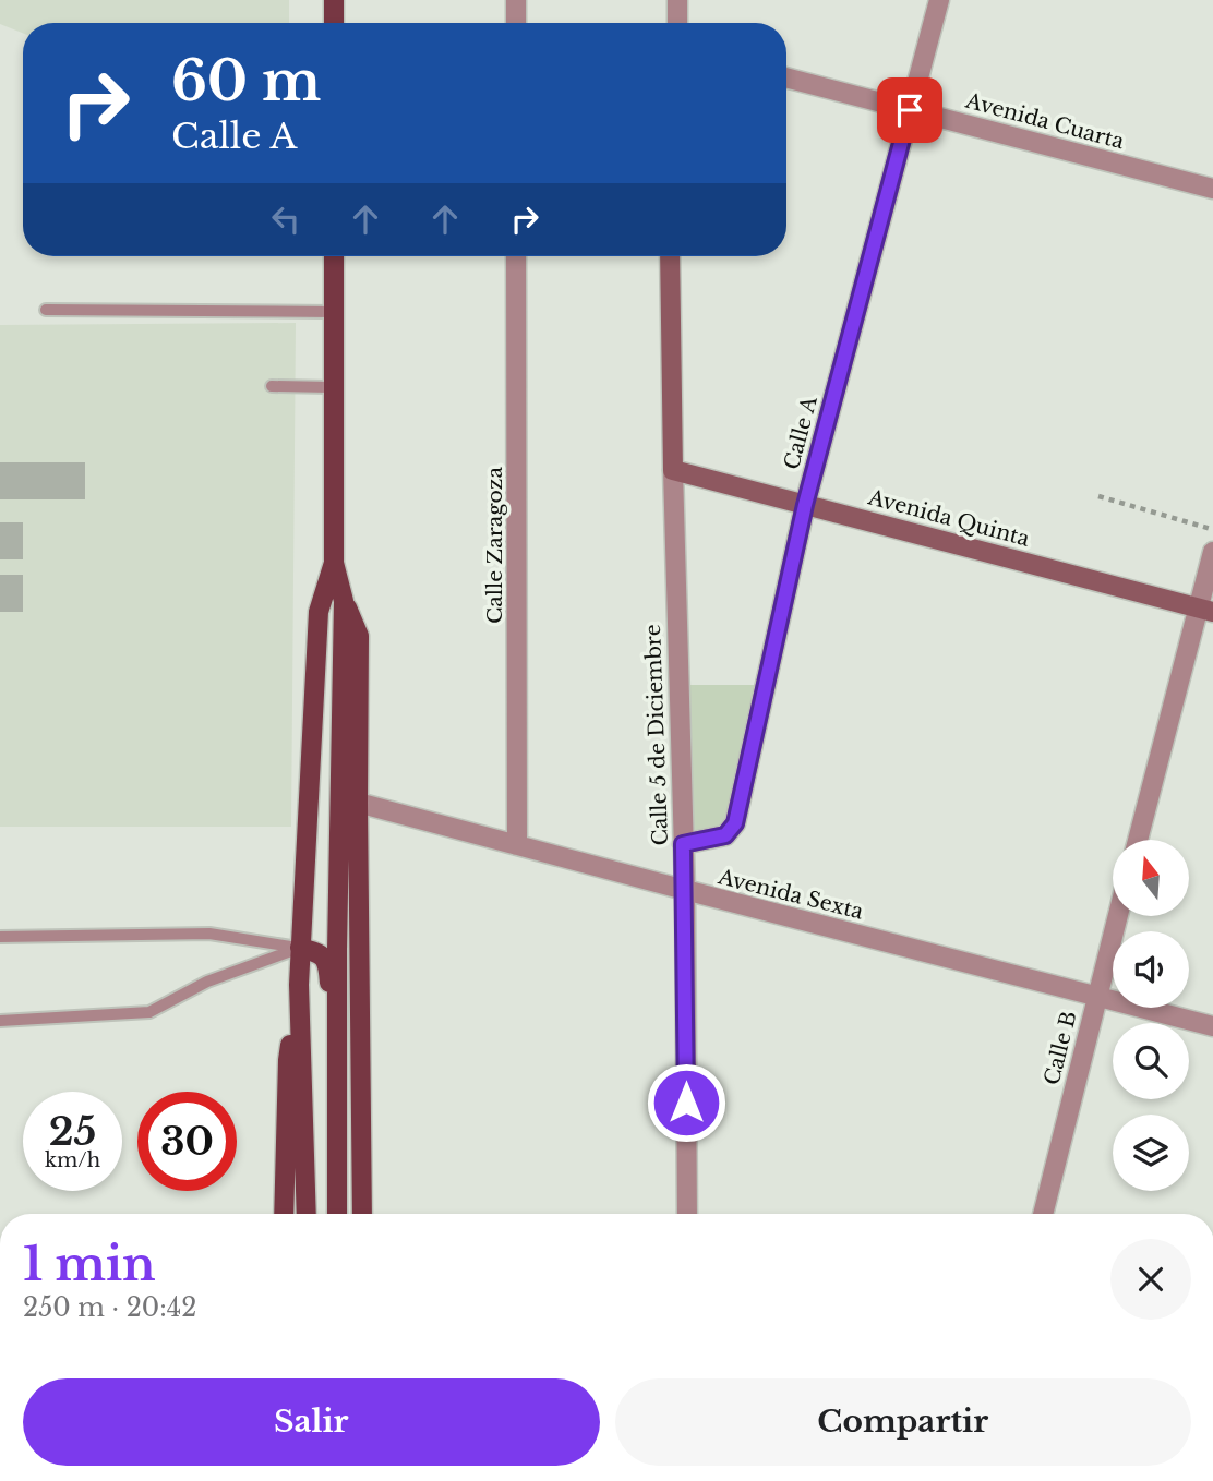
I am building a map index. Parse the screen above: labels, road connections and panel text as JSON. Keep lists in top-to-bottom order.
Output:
{
  "streets": {
    "street": [
      "Avenida Cuarta",
      "Calle A",
      "Avenida Quinta",
      "Calle Zaragoza",
      "Calle 5 de Diciembre",
      "Avenida Sexta",
      "Calle B"
    ]
  },
  "crossings": [
    ["Avenida Cuarta", "Calle A"],
    ["Calle A", "Avenida Quinta"],
    ["Calle A", "Calle 5 de Diciembre"],
    ["Avenida Quinta", "Calle 5 de Diciembre"],
    ["Calle Zaragoza", "Avenida Sexta"],
    ["Calle 5 de Diciembre", "Avenida Sexta"],
    ["Avenida Sexta", "Calle B"]
  ],
  "north": "top",
  "page": {
    "turn": ["60 m", "Calle A"],
    "speed": "25 km/h",
    "limit": "30",
    "heading": ["1 min", "250 m · 20:42"],
    "buttons": ["Salir", "Compartir"]
  }
}
